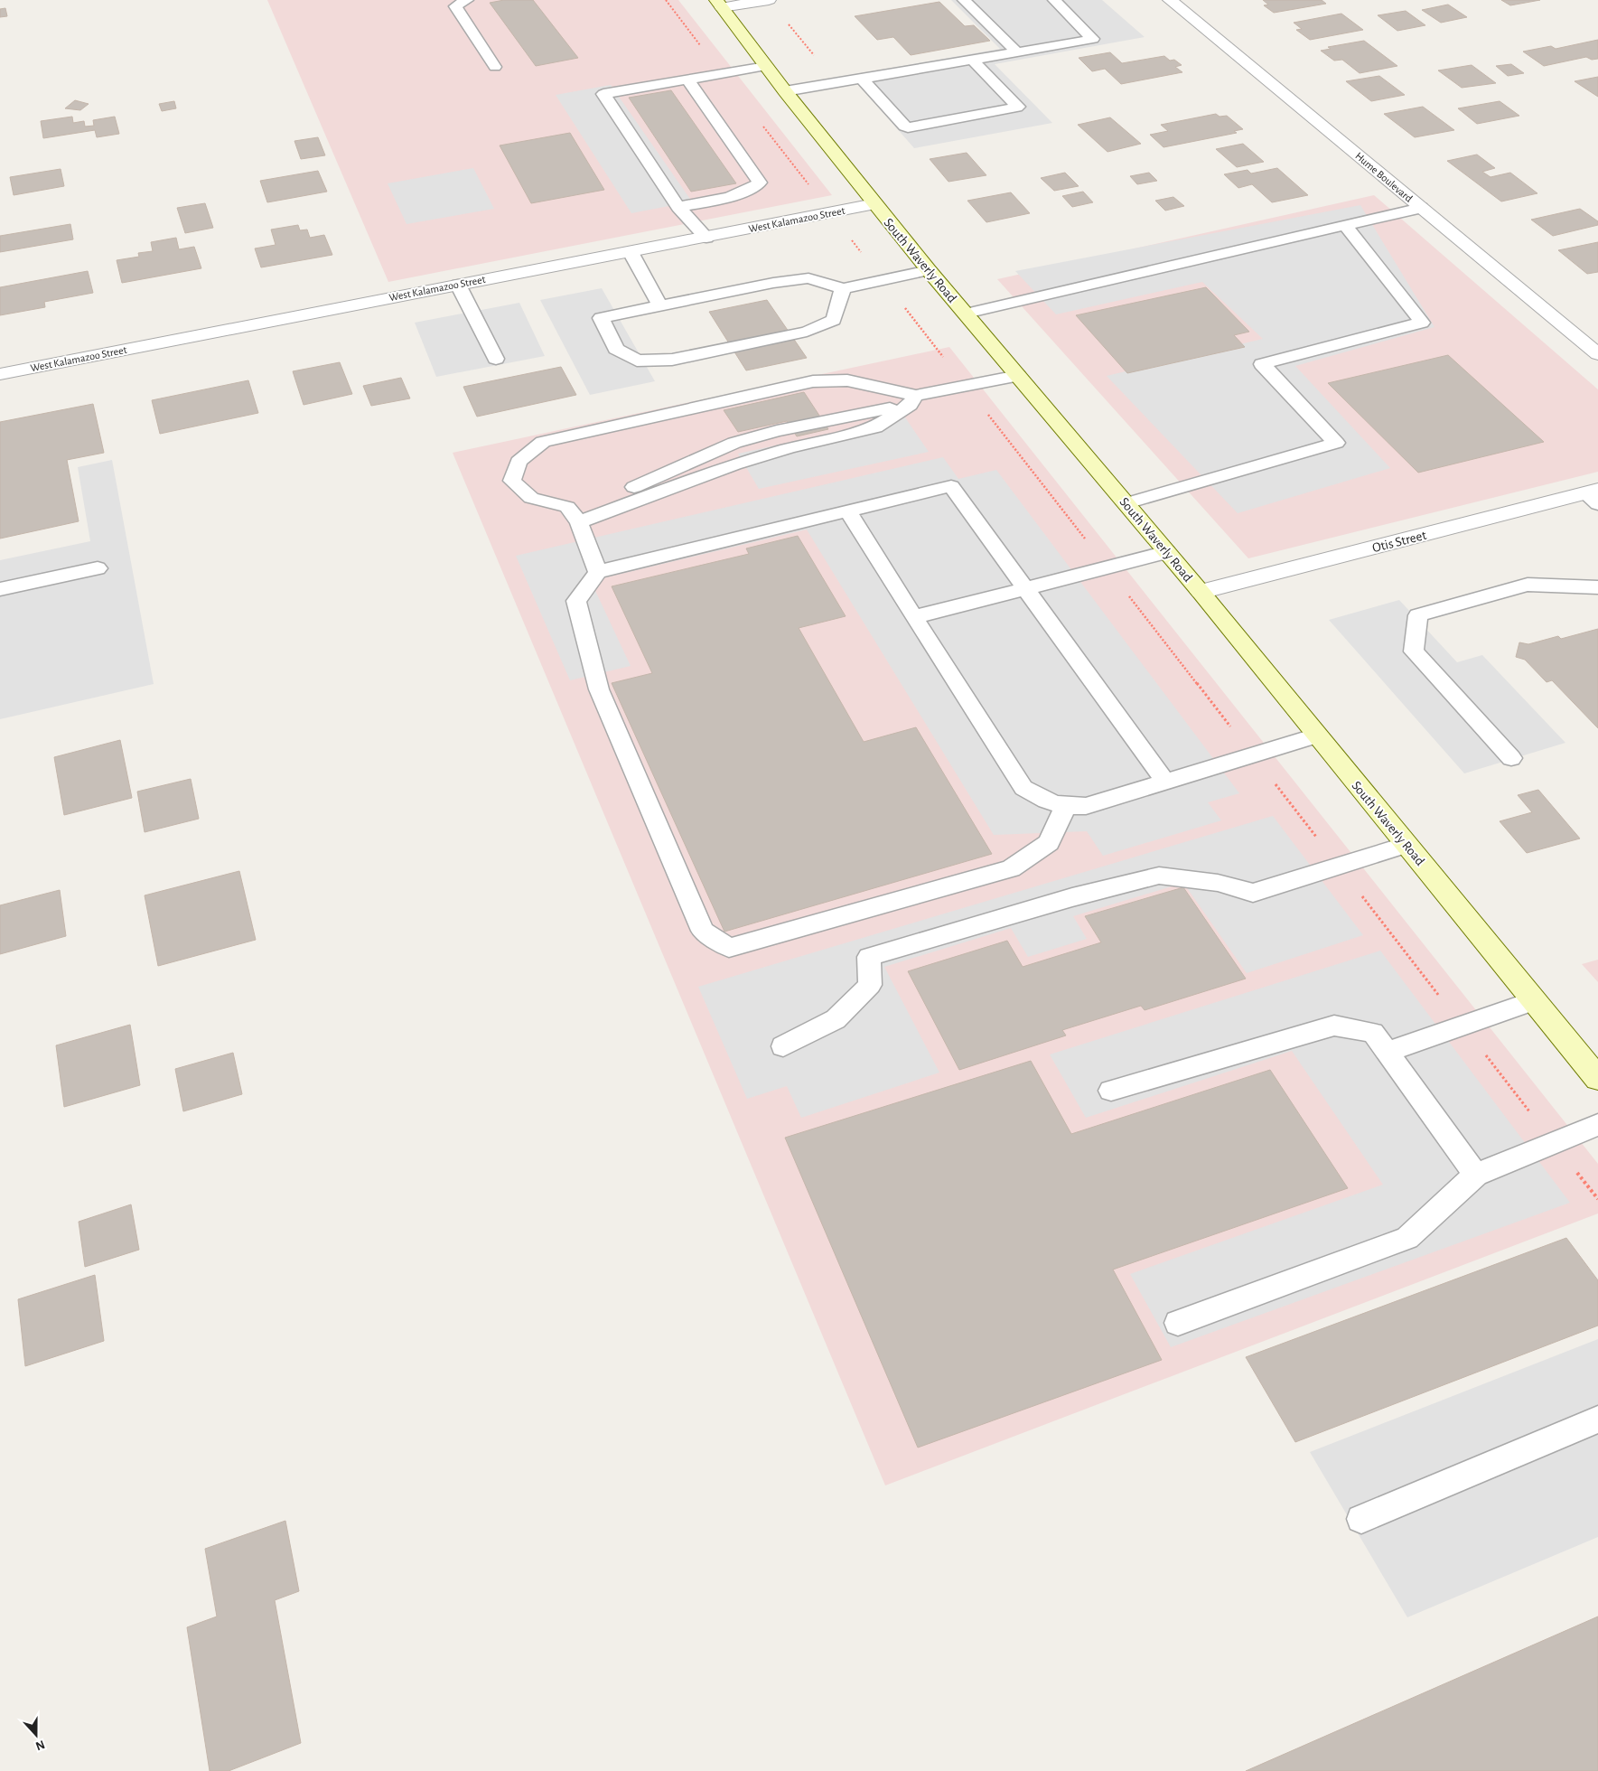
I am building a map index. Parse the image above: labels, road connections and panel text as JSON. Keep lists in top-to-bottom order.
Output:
{
  "streets": {
    "main road": ["South Waverly Road"],
    "street": ["Hume Boulevard", "West Kalamazoo Street", "Otis Street"]
  },
  "crossings": [
    ["West Kalamazoo Street", "South Waverly Road"],
    ["South Waverly Road", "Otis Street"]
  ],
  "north": "bottom"
}
